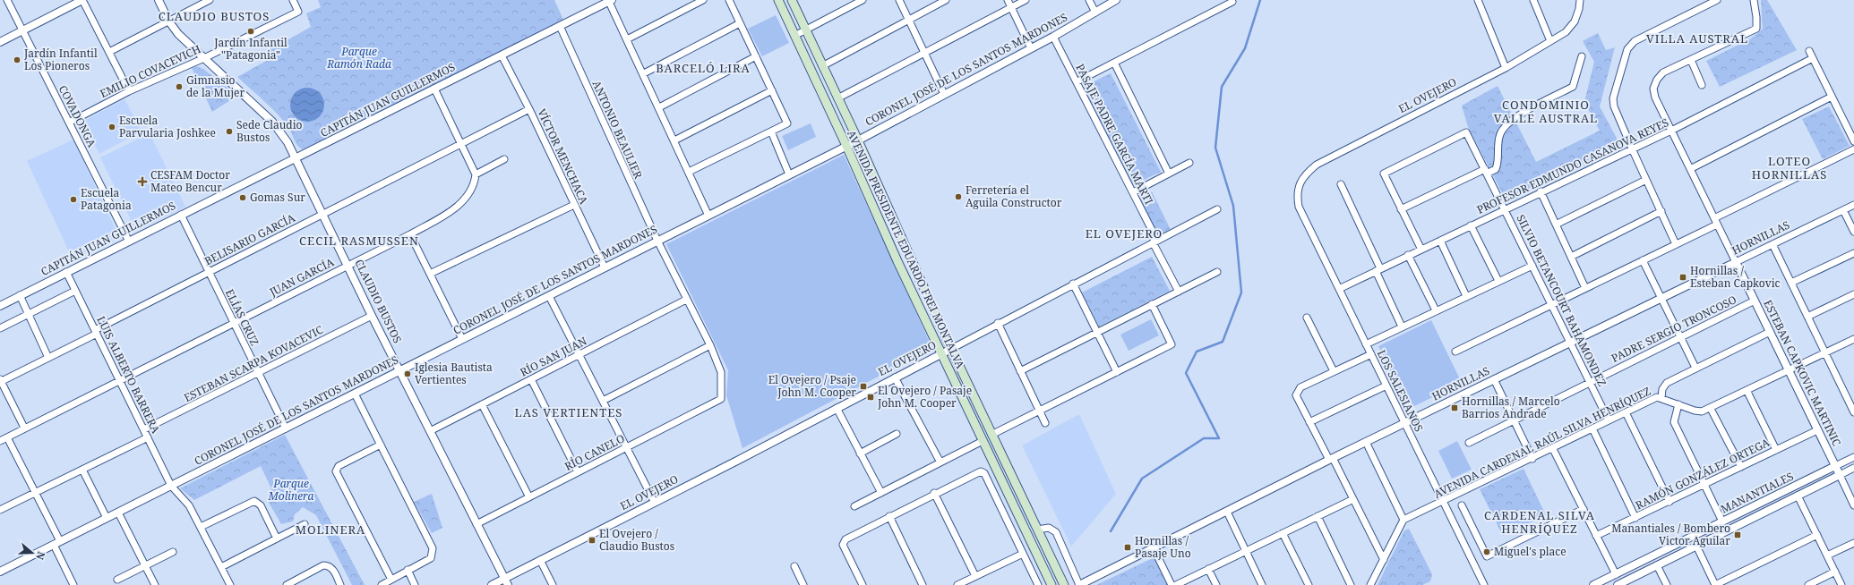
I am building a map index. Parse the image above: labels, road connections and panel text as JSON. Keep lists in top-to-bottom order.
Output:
{
  "streets": {
    "main road": ["AVENIDA PRESIDENTE EDUARDO FREI MONTALVA"],
    "street": [
      "CORONEL JOSÉ DE LOS SANTOS MARDONES",
      "EMILIO COVACEVICH",
      "EL OVEJERO",
      "CAPITÁN JUAN GUILLERMOS",
      "COVADONGA",
      "ANTONIO BEAULIER",
      "PASAJE PADRE GARCÍA MARTI",
      "VÍCTOR MENCHACA",
      "PROFESOR EDMUNDO CASANOVA REYES",
      "HORNILLAS",
      "BELISARIO GARCÍA",
      "JUAN GARCÍA",
      "SILVIO BETANCOURT BAHAMONDEZ",
      "CLAUDIO BUSTOS",
      "ELÍAS CRUZ",
      "PADRE SERGIO TRONCOSO",
      "RÍO SAN JUAN",
      "ESTEBAN SCARPA KOVACEVIC",
      "ESTEBAN CAPKOVIC MARTINIC",
      "LUIS ALBERTO BARRERA",
      "LOS SALESIANOS",
      "AVENIDA CARDENAL RAÚL SILVA HENRÍQUEZ",
      "RÍO CANELO",
      "RAMÓN GONZÁLEZ ORTEGA",
      "MANANTIALES"
    ]
  },
  "crossings": [
    ["CORONEL JOSÉ DE LOS SANTOS MARDONES", "ANTONIO BEAULIER"],
    ["CORONEL JOSÉ DE LOS SANTOS MARDONES", "PASAJE PADRE GARCÍA MARTI"],
    ["CORONEL JOSÉ DE LOS SANTOS MARDONES", "VÍCTOR MENCHACA"],
    ["CORONEL JOSÉ DE LOS SANTOS MARDONES", "AVENIDA PRESIDENTE EDUARDO FREI MONTALVA"],
    ["CORONEL JOSÉ DE LOS SANTOS MARDONES", "CLAUDIO BUSTOS"],
    ["CORONEL JOSÉ DE LOS SANTOS MARDONES", "ELÍAS CRUZ"],
    ["CORONEL JOSÉ DE LOS SANTOS MARDONES", "LUIS ALBERTO BARRERA"],
    ["EMILIO COVACEVICH", "COVADONGA"],
    ["EMILIO COVACEVICH", "CLAUDIO BUSTOS"],
    ["EL OVEJERO", "PASAJE PADRE GARCÍA MARTI"],
    ["EL OVEJERO", "AVENIDA PRESIDENTE EDUARDO FREI MONTALVA"],
    ["EL OVEJERO", "CLAUDIO BUSTOS"],
    ["EL OVEJERO", "LOS SALESIANOS"],
    ["CAPITÁN JUAN GUILLERMOS", "COVADONGA"],
    ["CAPITÁN JUAN GUILLERMOS", "ANTONIO BEAULIER"],
    ["CAPITÁN JUAN GUILLERMOS", "VÍCTOR MENCHACA"],
    ["CAPITÁN JUAN GUILLERMOS", "CLAUDIO BUSTOS"],
    ["CAPITÁN JUAN GUILLERMOS", "ELÍAS CRUZ"],
    ["CAPITÁN JUAN GUILLERMOS", "LUIS ALBERTO BARRERA"],
    ["ANTONIO BEAULIER", "RÍO SAN JUAN"],
    ["ANTONIO BEAULIER", "RÍO CANELO"],
    ["VÍCTOR MENCHACA", "BELISARIO GARCÍA"],
    ["PROFESOR EDMUNDO CASANOVA REYES", "SILVIO BETANCOURT BAHAMONDEZ"],
    ["PROFESOR EDMUNDO CASANOVA REYES", "ESTEBAN CAPKOVIC MARTINIC"],
    ["PROFESOR EDMUNDO CASANOVA REYES", "LOS SALESIANOS"],
    ["HORNILLAS", "SILVIO BETANCOURT BAHAMONDEZ"],
    ["HORNILLAS", "ESTEBAN CAPKOVIC MARTINIC"],
    ["HORNILLAS", "LOS SALESIANOS"],
    ["BELISARIO GARCÍA", "CLAUDIO BUSTOS"],
    ["BELISARIO GARCÍA", "ELÍAS CRUZ"],
    ["BELISARIO GARCÍA", "LUIS ALBERTO BARRERA"],
    ["JUAN GARCÍA", "CLAUDIO BUSTOS"],
    ["JUAN GARCÍA", "ELÍAS CRUZ"],
    ["JUAN GARCÍA", "LUIS ALBERTO BARRERA"],
    ["SILVIO BETANCOURT BAHAMONDEZ", "PADRE SERGIO TRONCOSO"],
    ["SILVIO BETANCOURT BAHAMONDEZ", "AVENIDA CARDENAL RAÚL SILVA HENRÍQUEZ"],
    ["CLAUDIO BUSTOS", "RÍO SAN JUAN"],
    ["CLAUDIO BUSTOS", "ESTEBAN SCARPA KOVACEVIC"],
    ["CLAUDIO BUSTOS", "RÍO CANELO"],
    ["ELÍAS CRUZ", "ESTEBAN SCARPA KOVACEVIC"],
    ["PADRE SERGIO TRONCOSO", "ESTEBAN CAPKOVIC MARTINIC"],
    ["ESTEBAN SCARPA KOVACEVIC", "LUIS ALBERTO BARRERA"],
    ["ESTEBAN CAPKOVIC MARTINIC", "AVENIDA CARDENAL RAÚL SILVA HENRÍQUEZ"],
    ["ESTEBAN CAPKOVIC MARTINIC", "RAMÓN GONZÁLEZ ORTEGA"],
    ["ESTEBAN CAPKOVIC MARTINIC", "MANANTIALES"],
    ["LOS SALESIANOS", "AVENIDA CARDENAL RAÚL SILVA HENRÍQUEZ"]
  ],
  "districts": [
    "CLAUDIO BUSTOS",
    "VILLA AUSTRAL",
    "BARCELÓ LIRA",
    "CONDOMINIO VALLE AUSTRAL",
    "LOTEO HORNILLAS",
    "EL OVEJERO",
    "CECIL RASMUSSEN",
    "LAS VERTIENTES",
    "CARDENAL SILVA HENRÍQUEZ",
    "MOLINERA"
  ],
  "parks": ["Parque Ramón Rada", "Parque Molinera"],
  "places": {
    "other": [
      "Jardín Infantil \"Patagonia\"",
      "Jardín Infantil Los Pioneros",
      "Gimnasio de la Mujer",
      "Escuela Parvularia Joshkee",
      "Sede Claudio Bustos",
      "Ferretería el Aguila Constructor",
      "Gomas Sur",
      "Escuela Patagonia",
      "Iglesia Bautista Vertientes",
      "Miguel's place"
    ],
    "health": ["CESFAM Doctor Mateo Bencur"],
    "transit": [
      "Hornillas / Esteban Capkovic",
      "El Ovejero / Psaje John M. Cooper",
      "El Ovejero / Pasaje John M. Cooper",
      "Hornillas / Marcelo Barrios Andrade",
      "Manantiales / Bombero Victor Aguilar",
      "El Ovejero / Claudio Bustos",
      "Hornillas / Pasaje Uno"
    ]
  },
  "north": "right"
}
